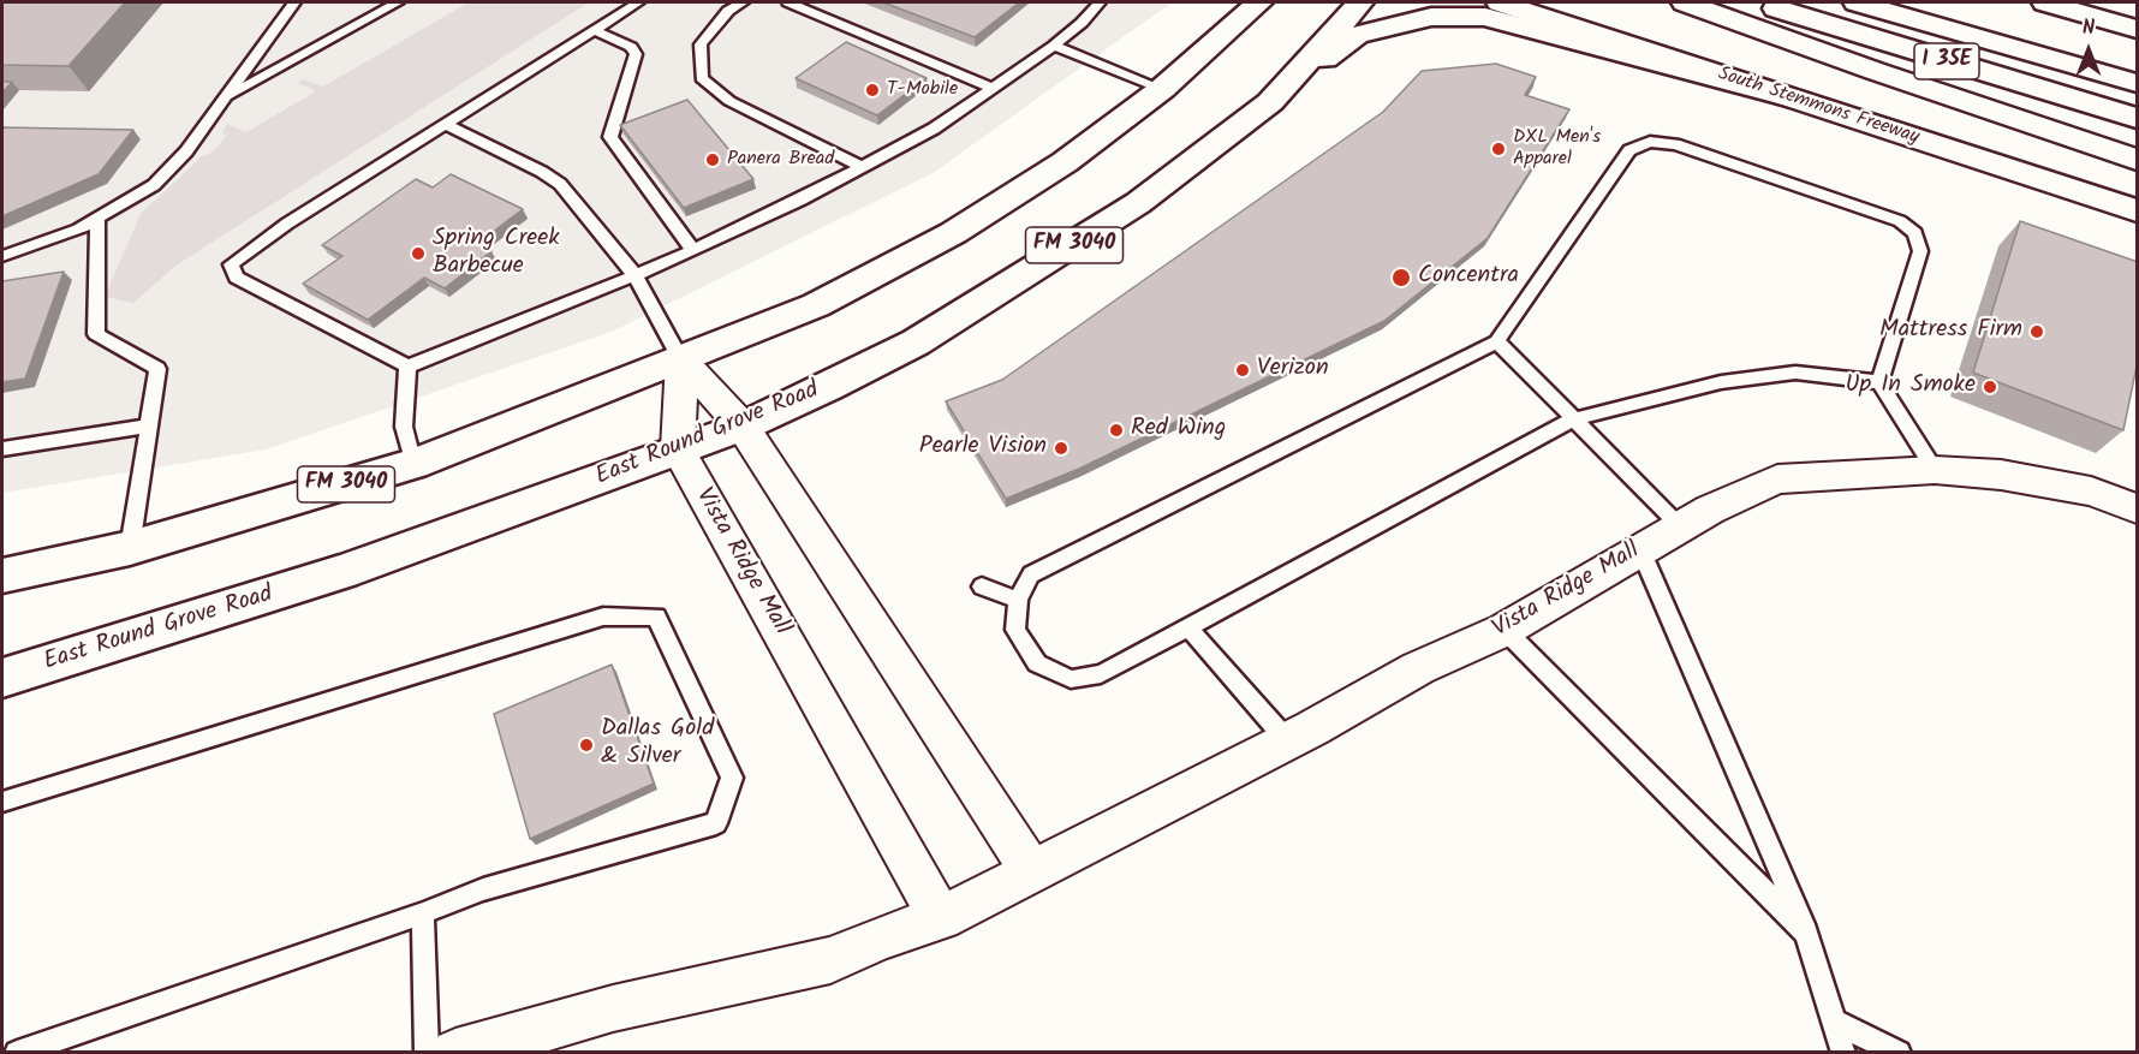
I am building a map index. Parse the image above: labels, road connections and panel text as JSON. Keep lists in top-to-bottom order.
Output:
{
  "streets": {
    "main road": [
      "I 35E",
      "South Stemmons Freeway",
      "FM 3040",
      "East Round Grove Road"
    ],
    "street": ["Vista Ridge Mall"]
  },
  "crossings": [
    ["East Round Grove Road", "Vista Ridge Mall"]
  ],
  "places": [
    "T-Mobile",
    "DXL Men's Apparel",
    "Panera Bread",
    "Spring Creek Barbecue",
    "Concentra",
    "Mattress Firm",
    "Verizon",
    "Up In Smoke",
    "Red Wing",
    "Pearle Vision",
    "Dallas Gold & Silver"
  ],
  "north": "top"
}
